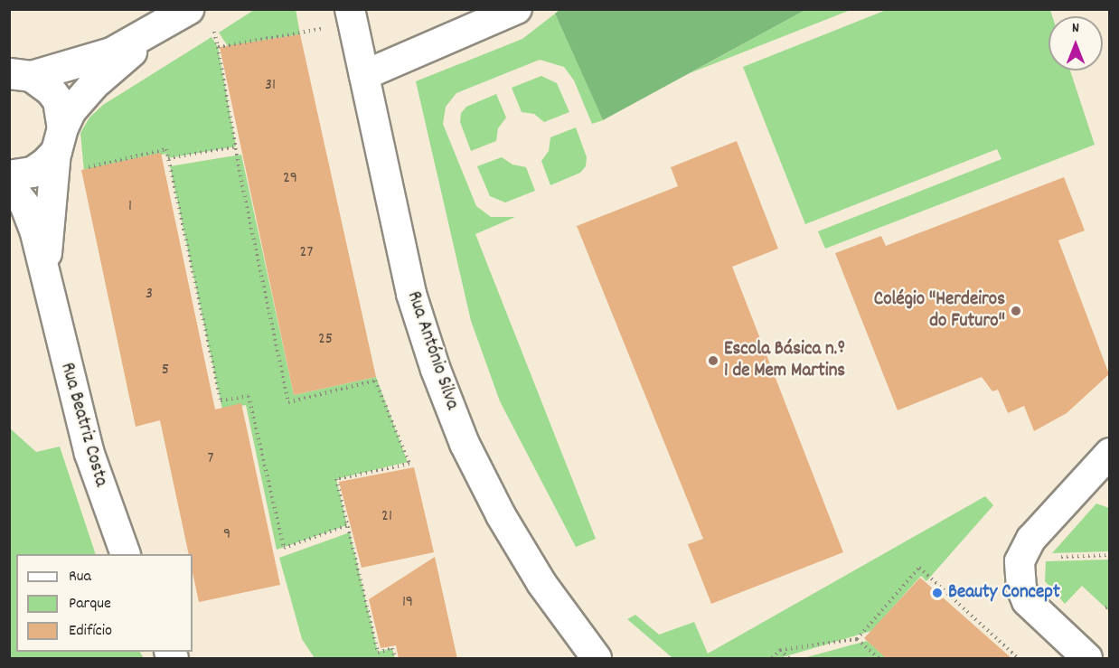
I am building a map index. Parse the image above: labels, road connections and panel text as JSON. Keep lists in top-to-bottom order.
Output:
{
  "streets": {
    "street": ["Rua António Silva", "Rua Beatriz Costa"]
  },
  "places": ["Colégio \"Herdeiros do Futuro\"", "Escola Básica n.º 1 de Mem Martins", "Beauty Concept"],
  "house_numbers": [
    "31",
    "29",
    "1",
    "27",
    "3",
    "25",
    "5",
    "7",
    "21",
    "9",
    "19"
  ],
  "legend": ["Rua", "Parque", "Edifício"],
  "north": "top"
}
